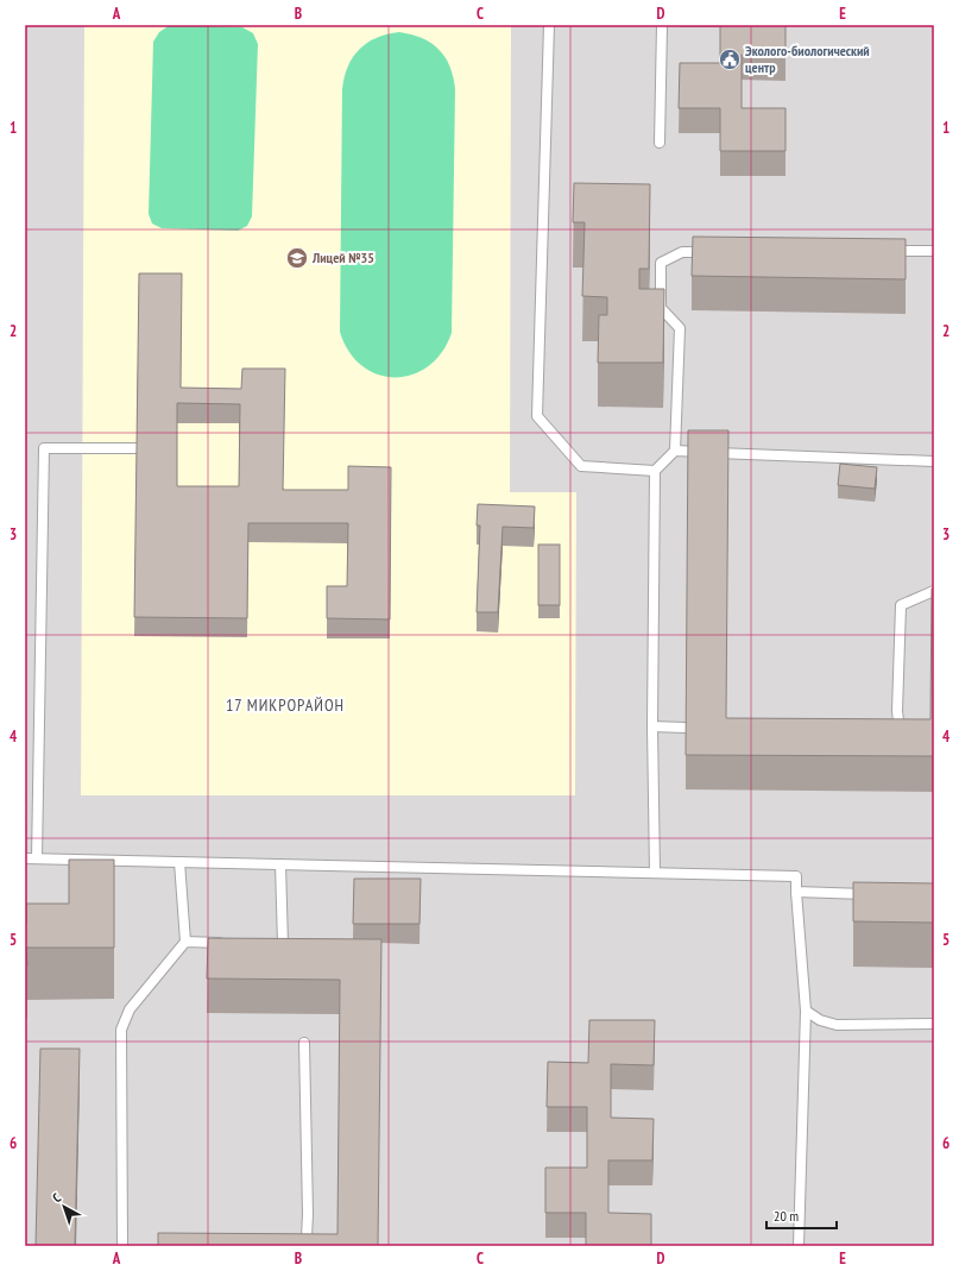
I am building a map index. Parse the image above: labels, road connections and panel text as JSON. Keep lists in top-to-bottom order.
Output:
{
  "districts": ["17 МИКРОРАЙОН"],
  "places": {
    "public building": ["Эколого-биологический центр"],
    "school or university": ["Лицей №35"]
  },
  "scale_bar": "20 m",
  "north": "top left",
  "grid": {
    "columns": [
      "A",
      "B",
      "C",
      "D",
      "E"
    ],
    "rows": [
      "1",
      "2",
      "3",
      "4",
      "5",
      "6"
    ]
  }
}
